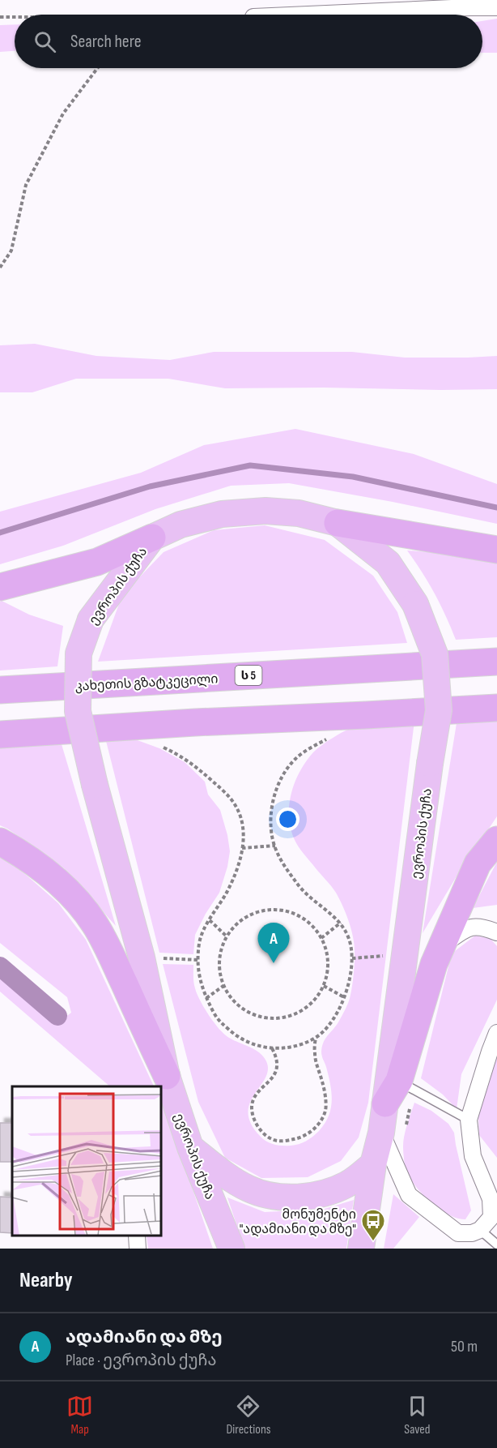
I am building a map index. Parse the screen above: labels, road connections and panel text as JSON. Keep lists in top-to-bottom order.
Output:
{
  "streets": {
    "highway": ["ს 5", "კახეთის გზატკეცილი"],
    "main road": ["ევროპის ქუჩა"]
  },
  "places": {
    "bus stop": ["მონუმენტი \"ადამიანი და მზე\""]
  },
  "page": {
    "search": "Search here",
    "pins": "A",
    "heading": "Nearby",
    "list": [
      {
        "mark": "A",
        "name": "ადამიანი და მზე",
        "note": "Place · ევროპის ქუჩა",
        "value": "50 m"
      }
    ],
    "nav": ["Map", "Directions", "Saved"]
  }
}
